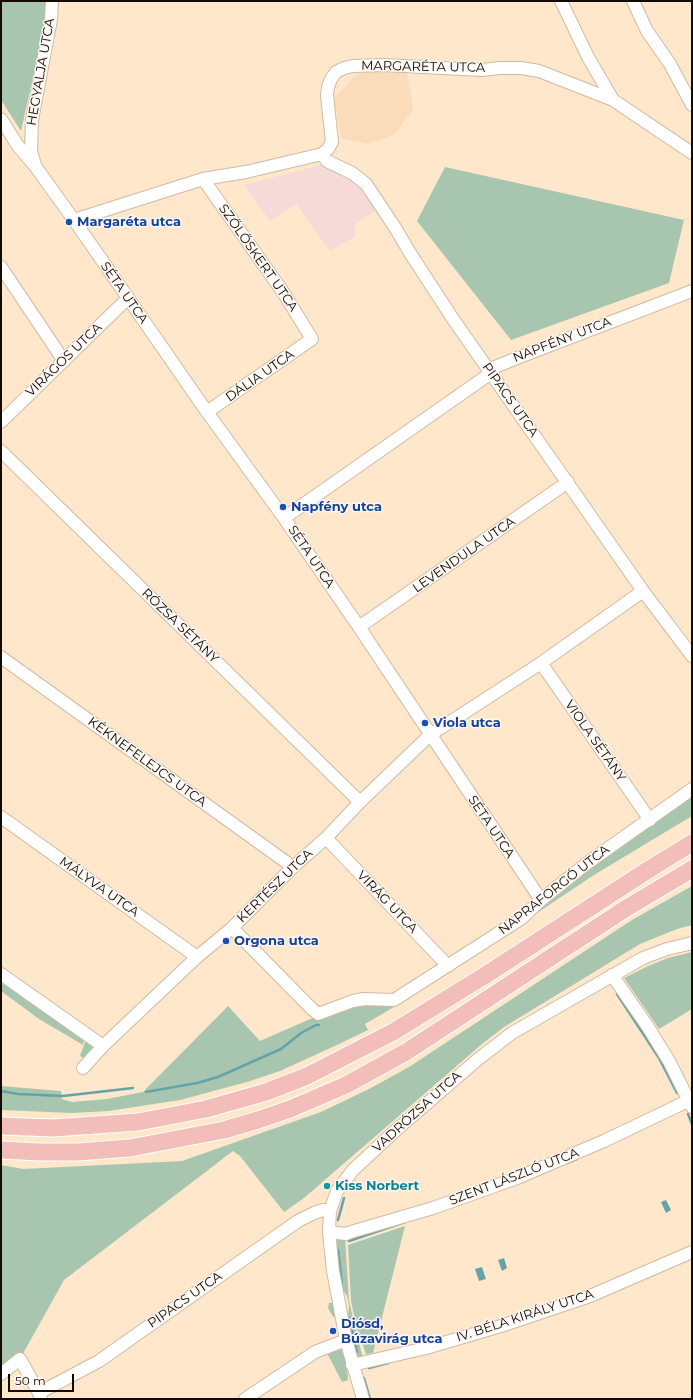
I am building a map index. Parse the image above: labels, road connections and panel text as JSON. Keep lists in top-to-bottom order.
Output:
{
  "streets": {
    "street": [
      "MARGARÉTA UTCA",
      "HEGYALJA UTCA",
      "SZŐLŐSKERT UTCA",
      "SÉTA UTCA",
      "NAPFÉNY UTCA",
      "VIRÁGOS UTCA",
      "DÁLIA UTCA",
      "PIPACS UTCA",
      "LEVENDULA UTCA",
      "RÓZSA SÉTÁNY",
      "VIOLA SÉTÁNY",
      "KÉKNEFELEJCS UTCA",
      "KERTÉSZ UTCA",
      "MÁLYVA UTCA",
      "NAPRAFORGÓ UTCA",
      "VIRÁG UTCA",
      "VADRÓZSA UTCA",
      "SZENT LÁSZLÓ UTCA",
      "IV. BÉLA KIRÁLY UTCA"
    ]
  },
  "crossings": [
    ["MARGARÉTA UTCA", "PIPACS UTCA"],
    ["HEGYALJA UTCA", "SÉTA UTCA"],
    ["SZŐLŐSKERT UTCA", "DÁLIA UTCA"],
    ["SÉTA UTCA", "NAPFÉNY UTCA"],
    ["SÉTA UTCA", "VIRÁGOS UTCA"],
    ["SÉTA UTCA", "DÁLIA UTCA"],
    ["SÉTA UTCA", "LEVENDULA UTCA"],
    ["SÉTA UTCA", "KERTÉSZ UTCA"],
    ["SÉTA UTCA", "NAPRAFORGÓ UTCA"],
    ["NAPFÉNY UTCA", "PIPACS UTCA"],
    ["PIPACS UTCA", "LEVENDULA UTCA"],
    ["PIPACS UTCA", "VADRÓZSA UTCA"],
    ["RÓZSA SÉTÁNY", "KERTÉSZ UTCA"],
    ["VIOLA SÉTÁNY", "NAPRAFORGÓ UTCA"],
    ["KÉKNEFELEJCS UTCA", "KERTÉSZ UTCA"],
    ["KERTÉSZ UTCA", "MÁLYVA UTCA"],
    ["KERTÉSZ UTCA", "NAPRAFORGÓ UTCA"],
    ["KERTÉSZ UTCA", "VIRÁG UTCA"],
    ["NAPRAFORGÓ UTCA", "VIRÁG UTCA"],
    ["VADRÓZSA UTCA", "SZENT LÁSZLÓ UTCA"],
    ["VADRÓZSA UTCA", "IV. BÉLA KIRÁLY UTCA"]
  ],
  "places": [
    "Margaréta utca",
    "Napfény utca",
    "Viola utca",
    "Orgona utca",
    "Kiss Norbert",
    "Diósd, Búzavirág utca"
  ],
  "scale_bar": "50 m"
}
